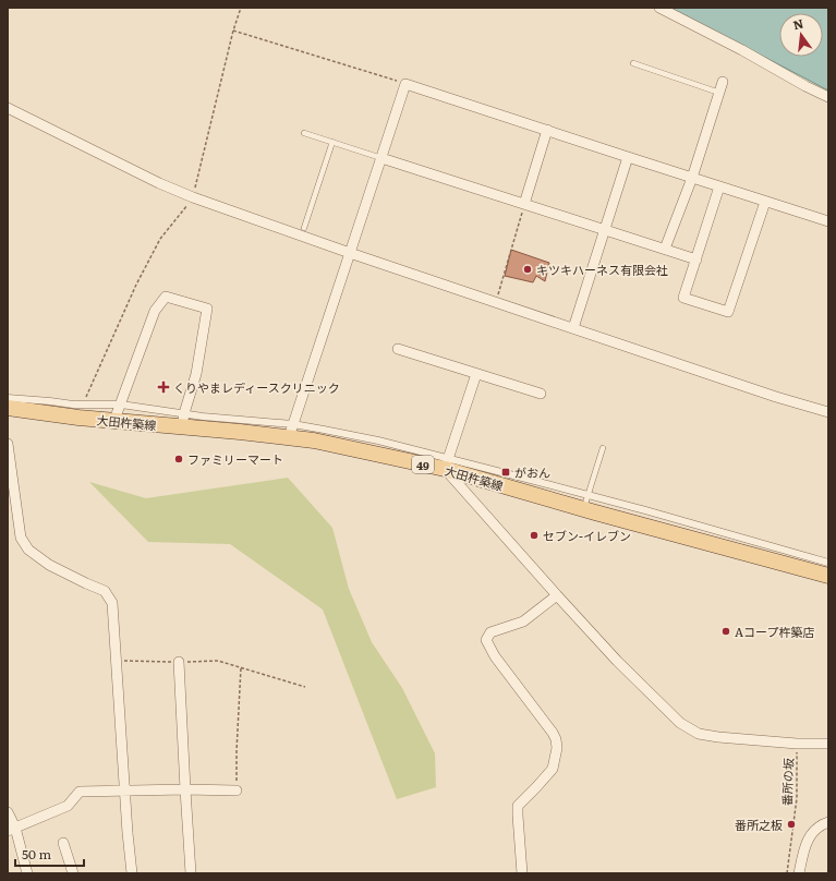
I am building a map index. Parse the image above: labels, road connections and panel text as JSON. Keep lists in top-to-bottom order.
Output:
{
  "streets": {
    "main road": ["大田杵築線", "49"],
    "path": ["番所の坂"]
  },
  "places": {
    "other": [
      "キツキハーネス有限会社",
      "ファミリーマート",
      "セブン-イレブン",
      "Aコープ杵築店",
      "番所之板"
    ],
    "health": ["くりやまレディースクリニック"],
    "transit": ["がおん"]
  },
  "scale_bar": "50 m",
  "north": "top"
}
